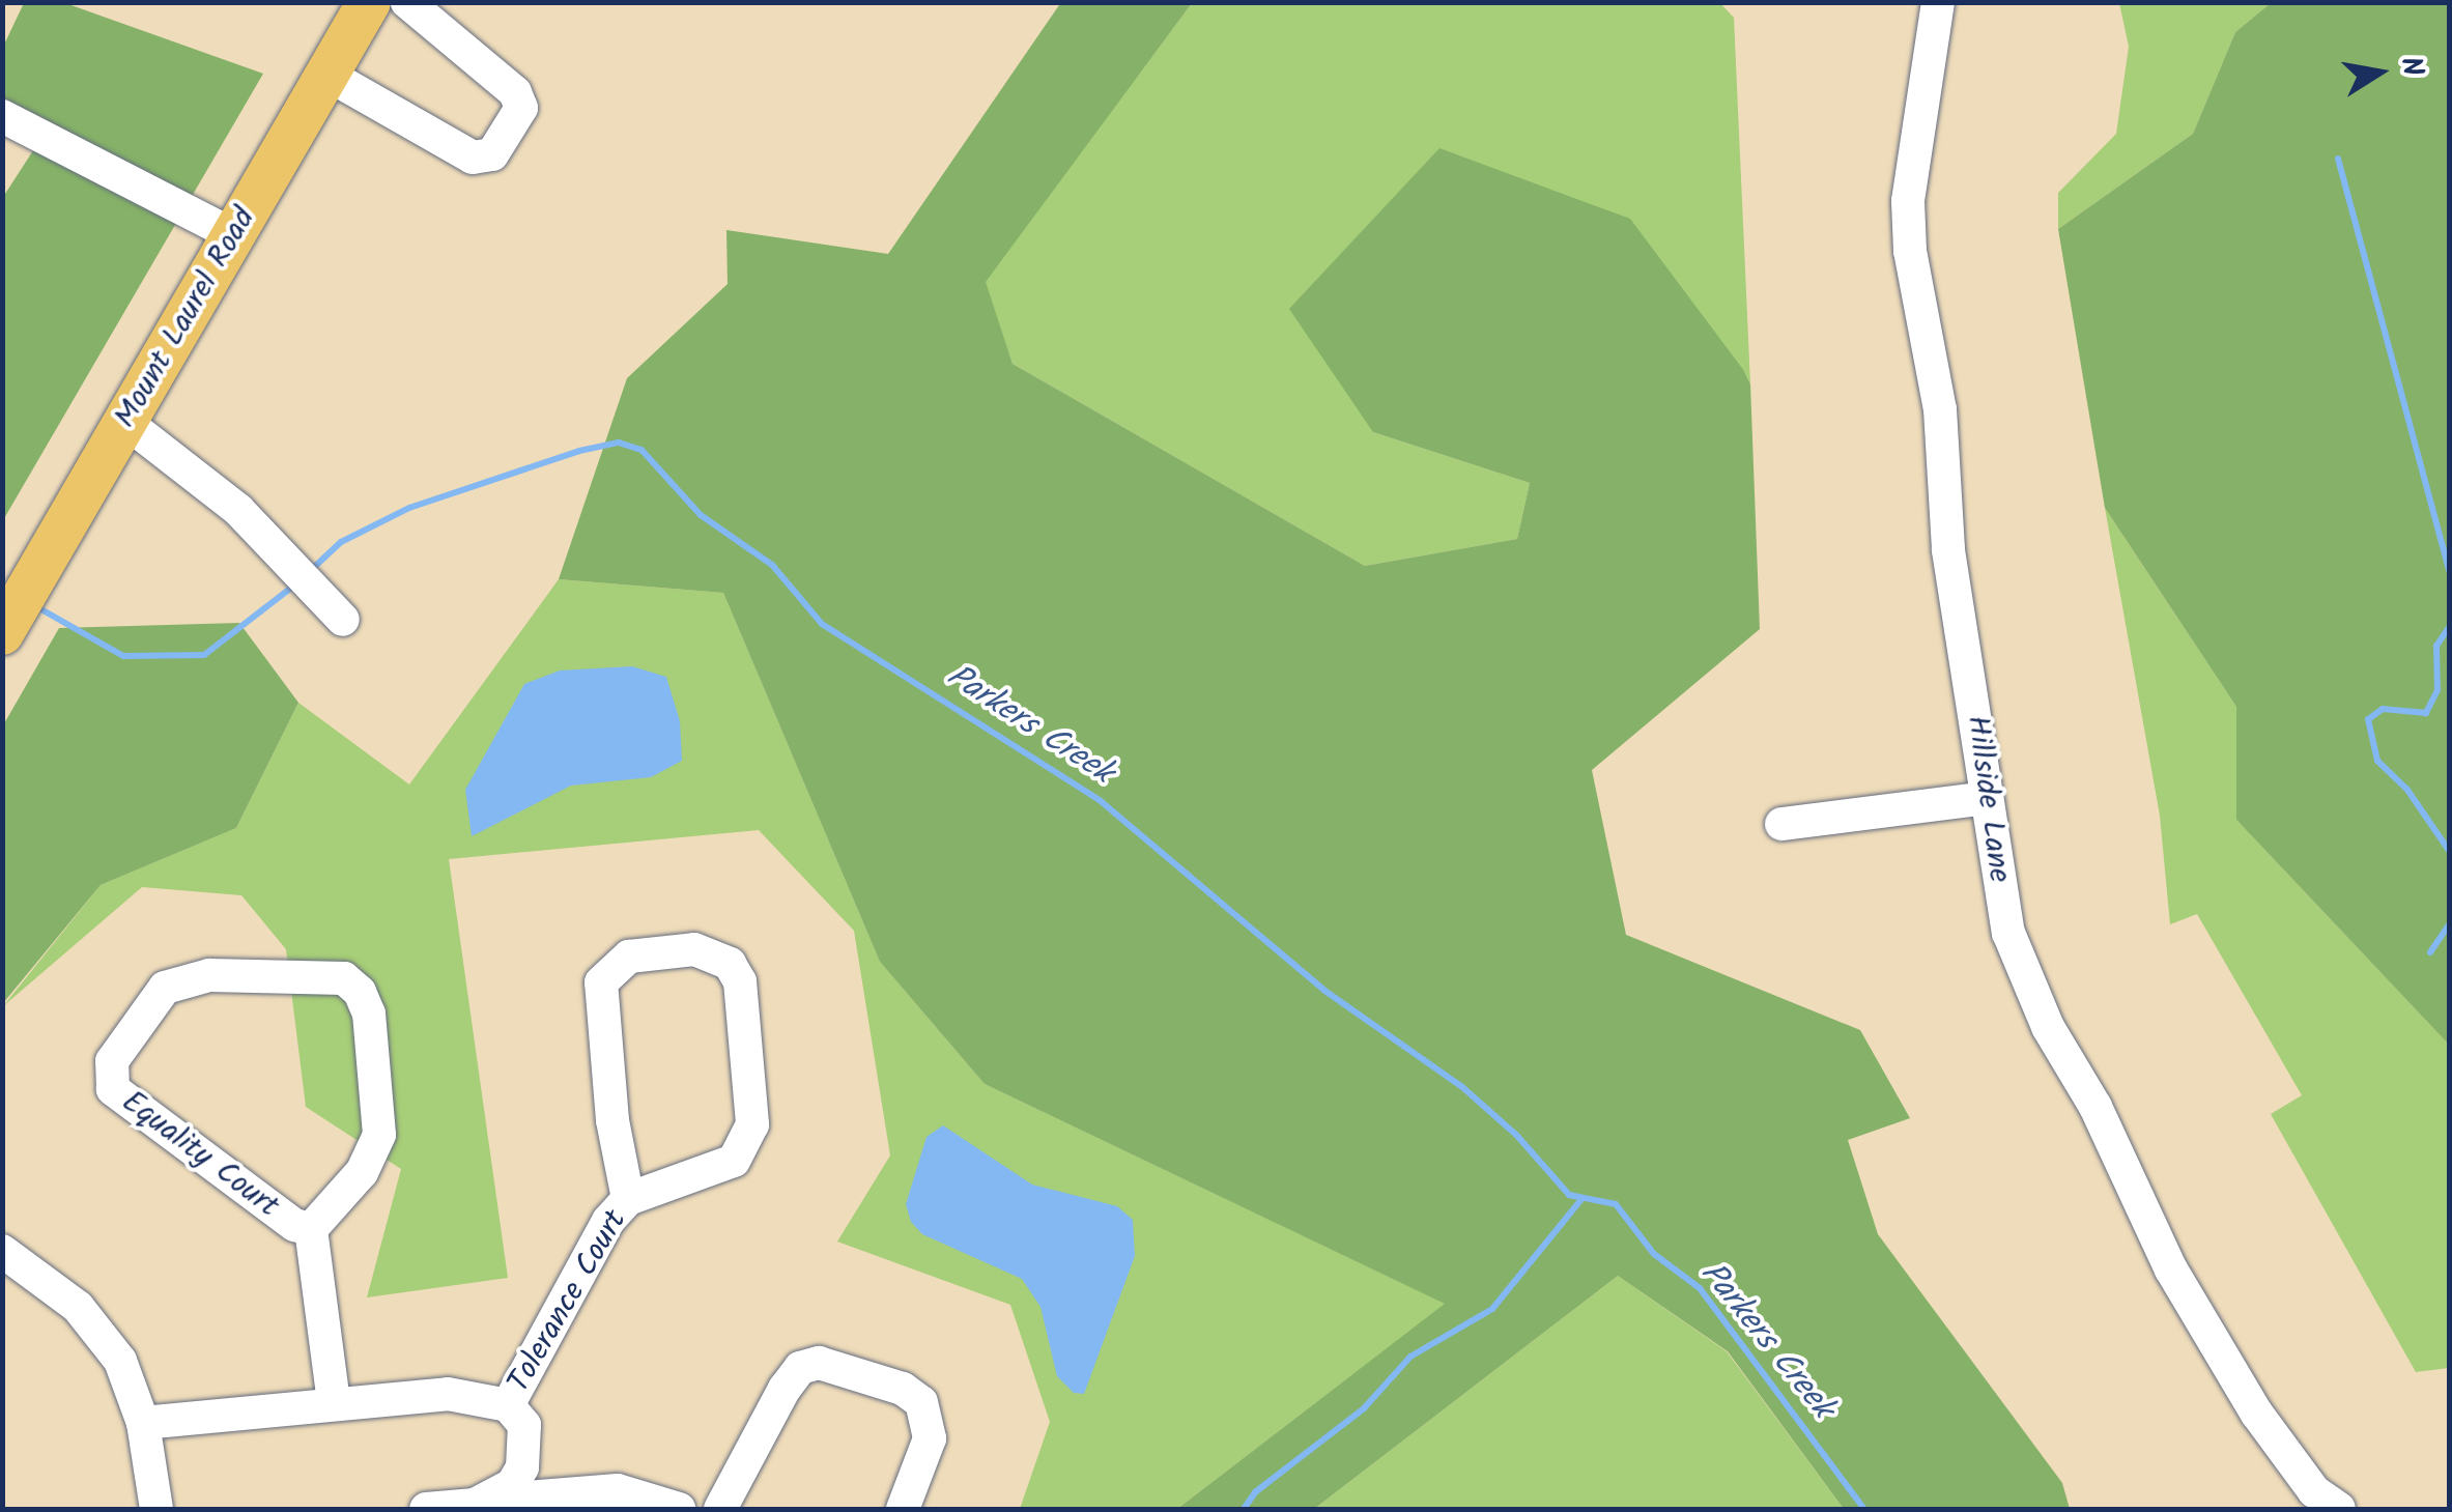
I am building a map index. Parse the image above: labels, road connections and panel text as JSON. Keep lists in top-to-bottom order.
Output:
{
  "streets": {
    "main road": ["Mount Laurel Road"],
    "street": ["Hillside Lane", "Equality Court", "Tolerance Court"]
  },
  "water": ["Parkers Creek"],
  "north": "right"
}
